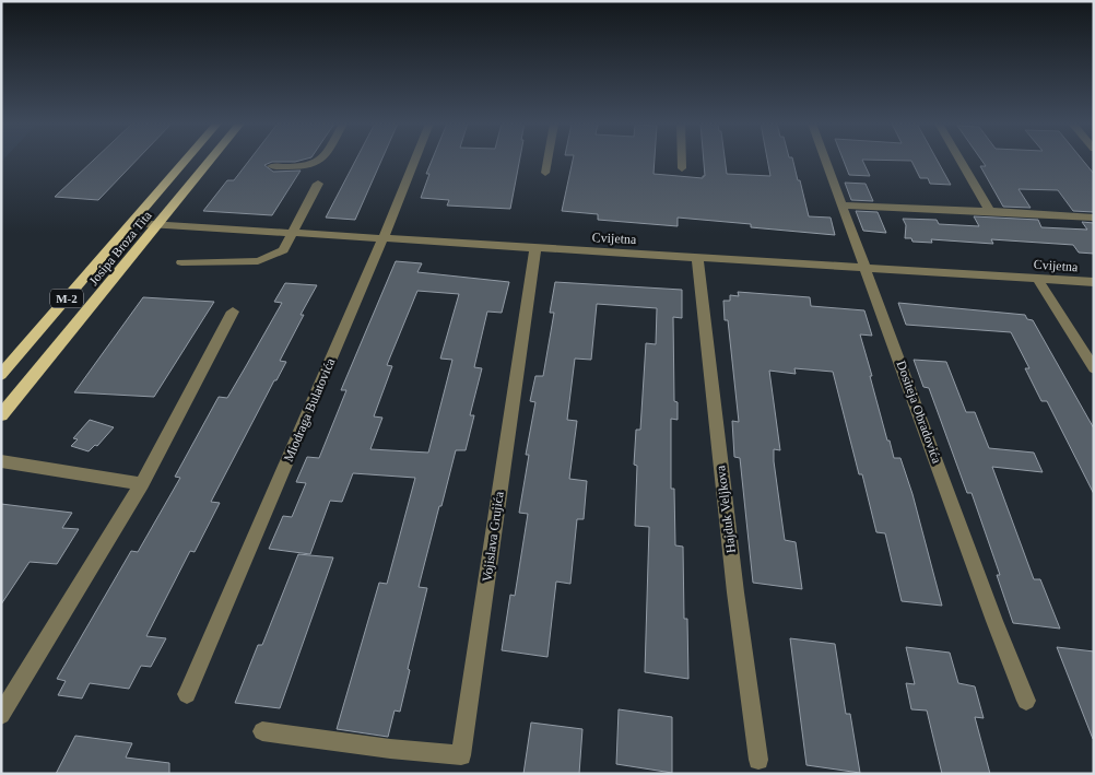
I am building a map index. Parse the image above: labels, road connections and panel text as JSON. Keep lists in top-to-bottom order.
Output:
{
  "streets": {
    "main road": ["Josipa Broza Tita", "M-2"],
    "street": [
      "Cvijetna",
      "Miodraga Bulatovića",
      "Dositeja Obradovića",
      "Hajduk Veljkova",
      "Vojislava Grujića"
    ]
  },
  "crossings": [
    ["Cvijetna", "Josipa Broza Tita"],
    ["Cvijetna", "Miodraga Bulatovića"],
    ["Cvijetna", "Dositeja Obradovića"],
    ["Cvijetna", "Hajduk Veljkova"],
    ["Cvijetna", "Vojislava Grujića"]
  ]
}
